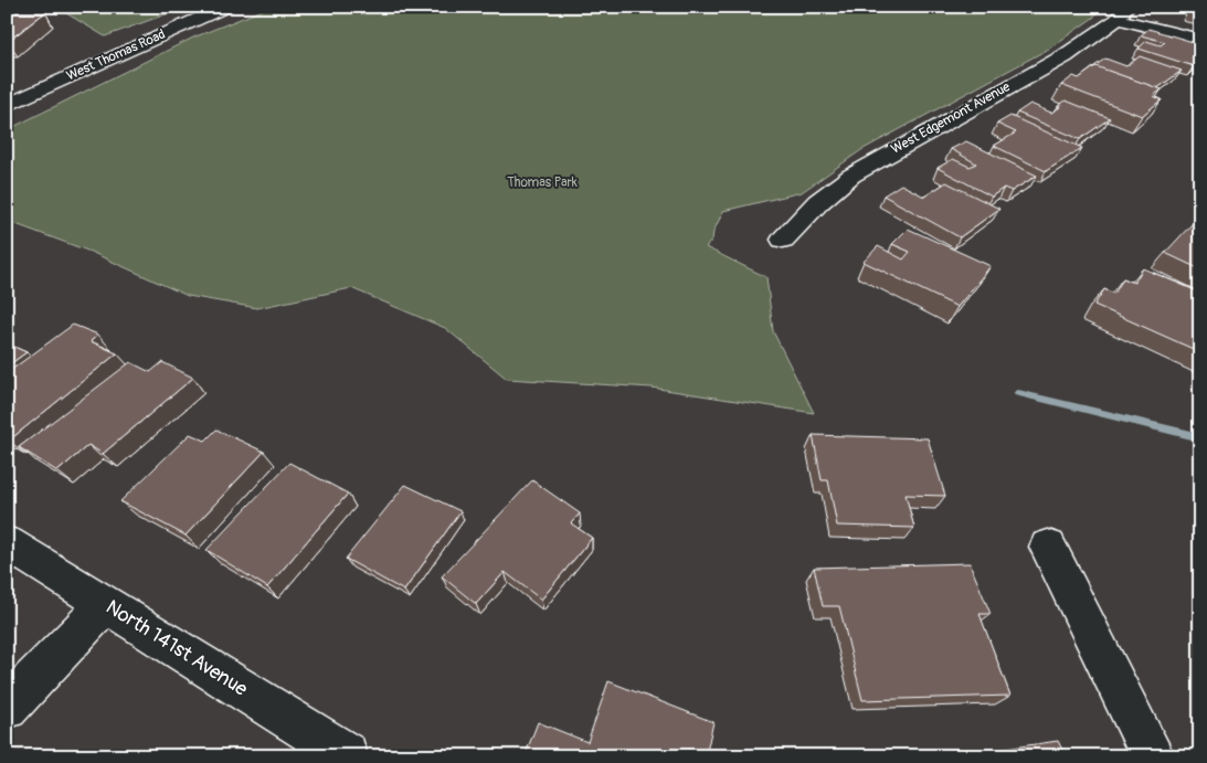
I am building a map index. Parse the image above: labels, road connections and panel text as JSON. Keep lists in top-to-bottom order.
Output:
{
  "streets": {
    "street": ["West Thomas Road", "West Edgemont Avenue", "North 141st Avenue"]
  },
  "parks": ["Thomas Park"]
}
